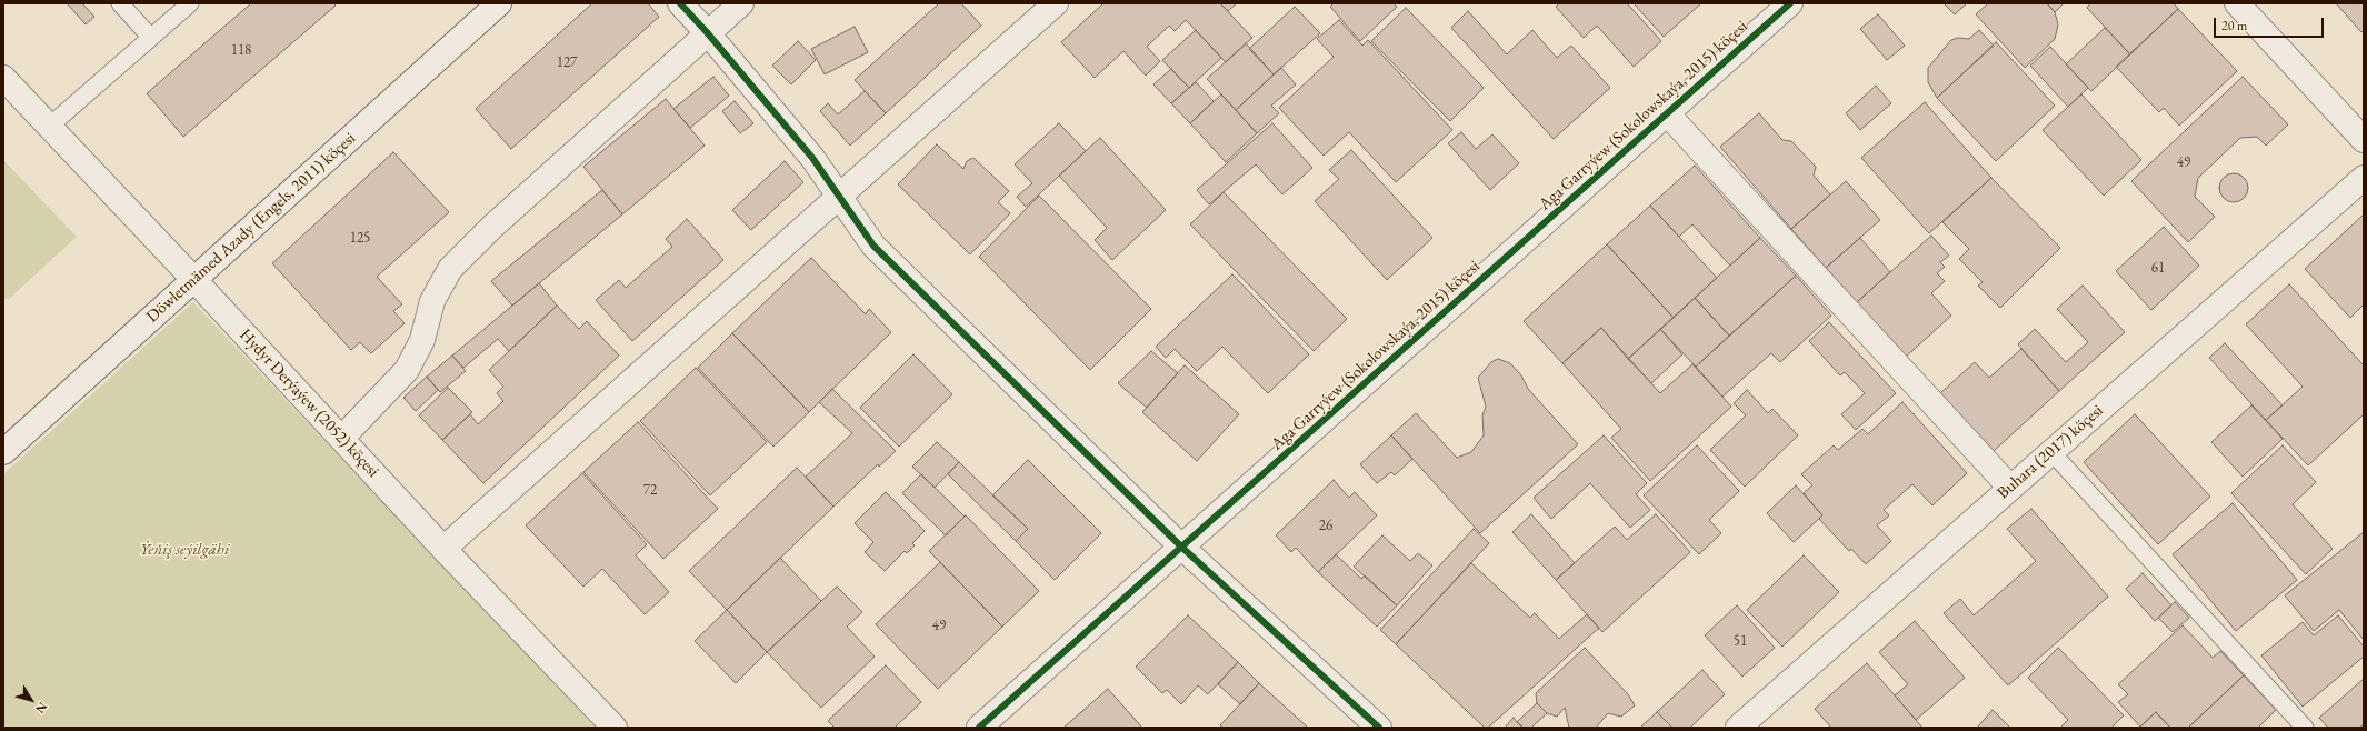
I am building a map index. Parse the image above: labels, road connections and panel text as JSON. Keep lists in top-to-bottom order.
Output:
{
  "streets": {
    "street": [
      "Aga Garryýew (Sokolowskaýa, 2015) köçesi",
      "Döwletmämed Azady (Engels, 2011) köçesi",
      "Hydyr Derýaýew (2052) köçesi",
      "Buhara (2017) köçesi"
    ]
  },
  "crossings": [
    ["Döwletmämed Azady (Engels, 2011) köçesi", "Hydyr Derýaýew (2052) köçesi"]
  ],
  "parks": ["Ýeňiş seýilgähi"],
  "house_numbers": [
    "118",
    "127",
    "49",
    "125",
    "61",
    "72",
    "26",
    "49",
    "51"
  ],
  "scale_bar": "20 m",
  "north": "bottom right"
}
